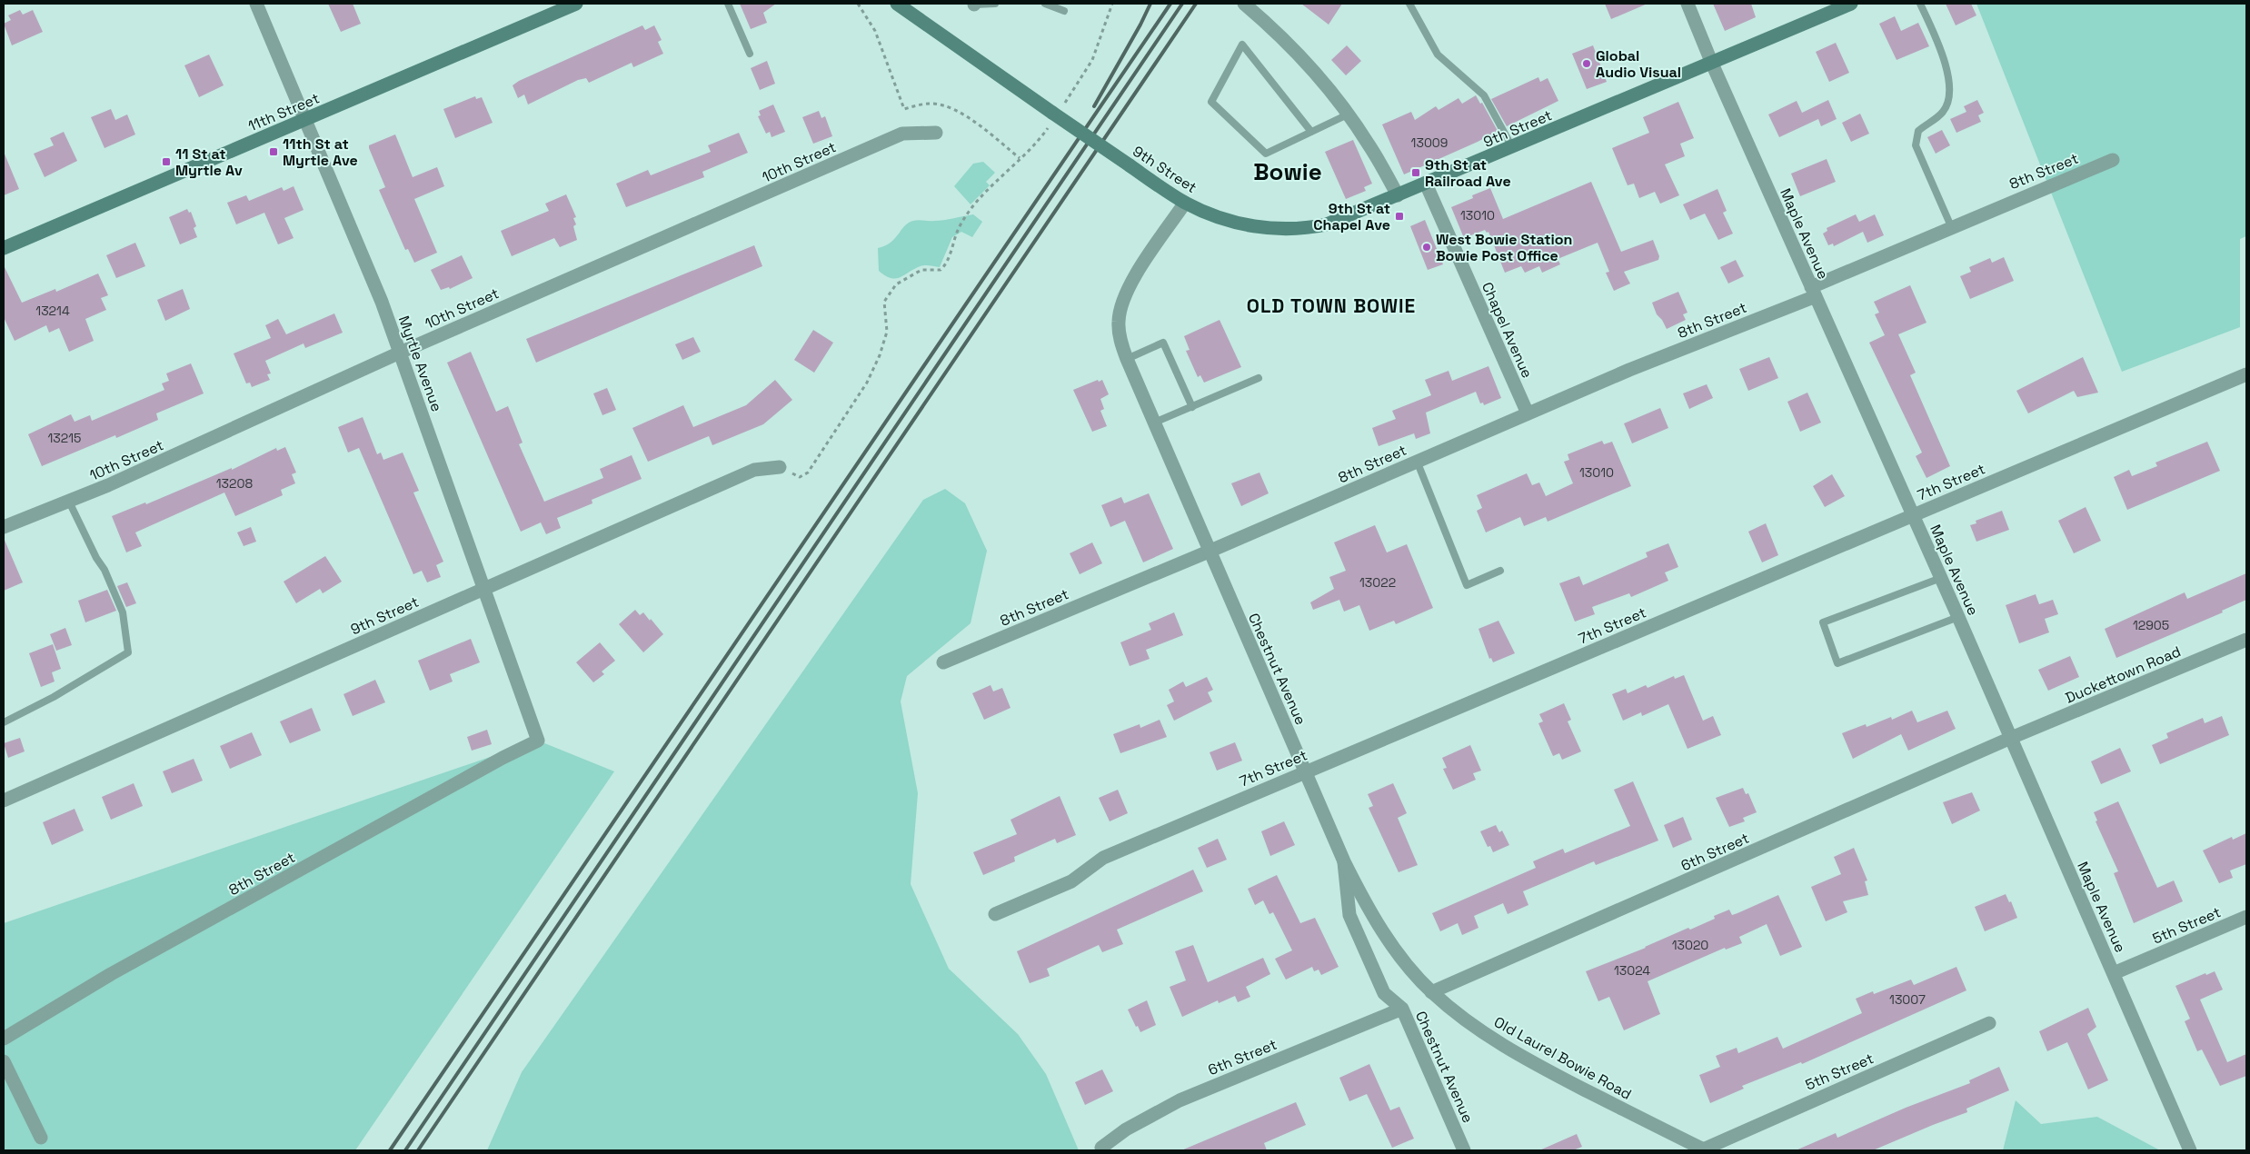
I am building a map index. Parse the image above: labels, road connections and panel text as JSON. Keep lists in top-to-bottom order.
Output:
{
  "streets": {
    "main road": ["11th Street", "9th Street"],
    "street": [
      "10th Street",
      "8th Street",
      "Maple Avenue",
      "Chapel Avenue",
      "Myrtle Avenue",
      "7th Street",
      "Chestnut Avenue",
      "Duckettown Road",
      "6th Street",
      "5th Street",
      "Old Laurel Bowie Road"
    ]
  },
  "crossings": [
    ["11th Street", "Myrtle Avenue"],
    ["9th Street", "Maple Avenue"],
    ["9th Street", "Chapel Avenue"],
    ["9th Street", "Myrtle Avenue"],
    ["9th Street", "Chestnut Avenue"],
    ["10th Street", "Myrtle Avenue"],
    ["8th Street", "Maple Avenue"],
    ["8th Street", "Chapel Avenue"],
    ["8th Street", "Myrtle Avenue"],
    ["8th Street", "Chestnut Avenue"],
    ["Maple Avenue", "7th Street"],
    ["Maple Avenue", "Duckettown Road"],
    ["Maple Avenue", "6th Street"],
    ["Maple Avenue", "5th Street"],
    ["7th Street", "Chestnut Avenue"],
    ["Chestnut Avenue", "6th Street"],
    ["Chestnut Avenue", "Old Laurel Bowie Road"],
    ["Duckettown Road", "6th Street"],
    ["6th Street", "Old Laurel Bowie Road"],
    ["5th Street", "Old Laurel Bowie Road"]
  ],
  "districts": ["Bowie", "OLD TOWN BOWIE"],
  "places": {
    "other": ["Global Audio Visual", "West Bowie Station Bowie Post Office"],
    "transit": [
      "11th St at Myrtle Ave",
      "11 St at Myrtle Av",
      "9th St at Railroad Ave",
      "9th St at Chapel Ave"
    ]
  },
  "house_numbers": [
    "13009",
    "13010",
    "13214",
    "13215",
    "13010",
    "13208",
    "13022",
    "12905",
    "13020",
    "13024",
    "13007"
  ]
}
